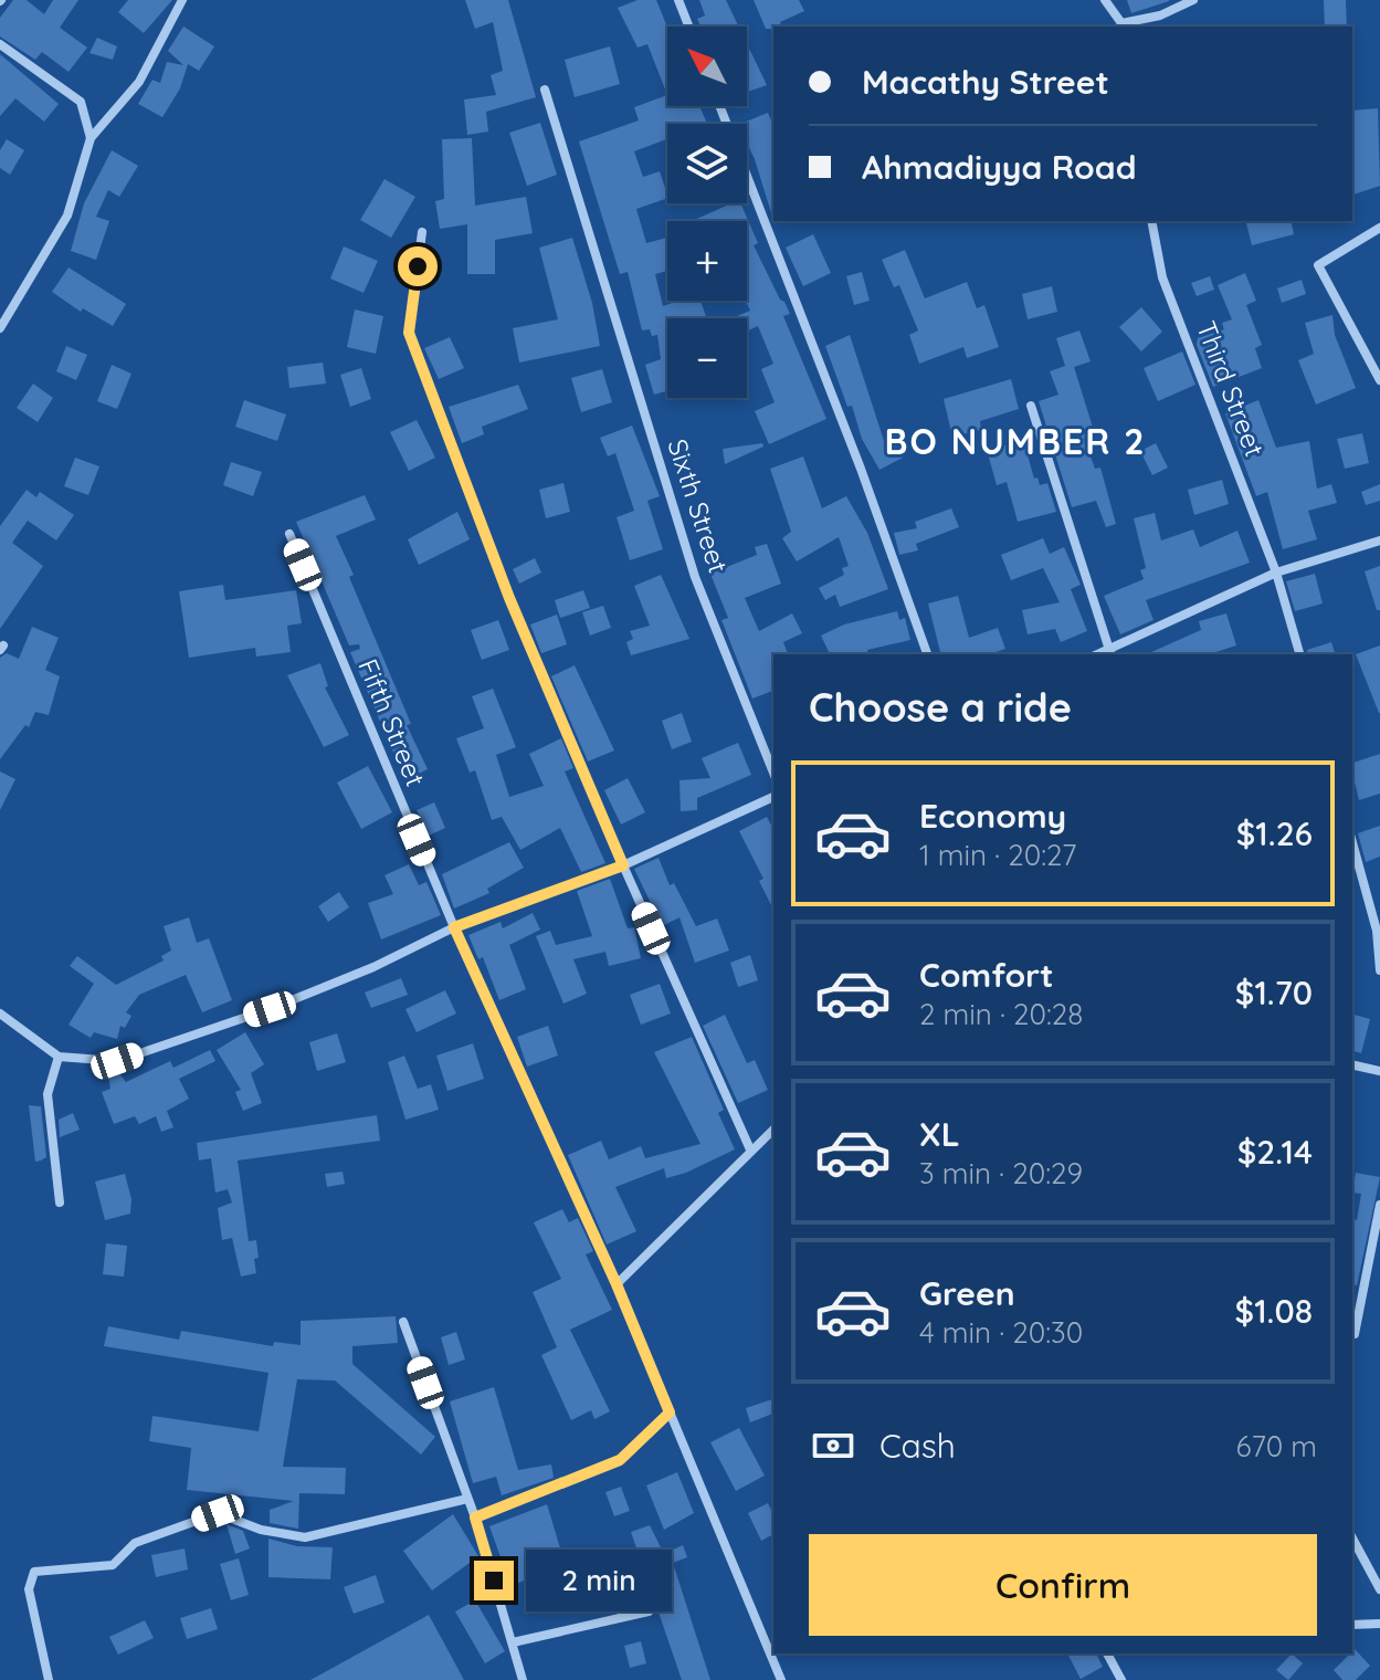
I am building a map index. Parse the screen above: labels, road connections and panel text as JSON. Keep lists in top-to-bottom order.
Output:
{
  "streets": {
    "street": ["Third Street", "Sixth Street", "Fifth Street"]
  },
  "districts": ["BO NUMBER 2"],
  "north": "top left",
  "page": {
    "map_buttons": ["+", "−"],
    "banner": ["Macathy Street", "Ahmadiyya Road"],
    "heading": "Choose a ride",
    "list": [
      {
        "name": "Economy",
        "note": "1 min · 20:27",
        "value": "$1.26"
      },
      {
        "name": "Comfort",
        "note": "2 min · 20:28",
        "value": "$1.70"
      },
      {
        "name": "XL",
        "note": "3 min · 20:29",
        "value": "$2.14"
      },
      {
        "name": "Green",
        "note": "4 min · 20:30",
        "value": "$1.08"
      }
    ],
    "pay": ["Cash", "670 m"],
    "buttons": "Confirm",
    "bubble": "2 min"
  }
}
